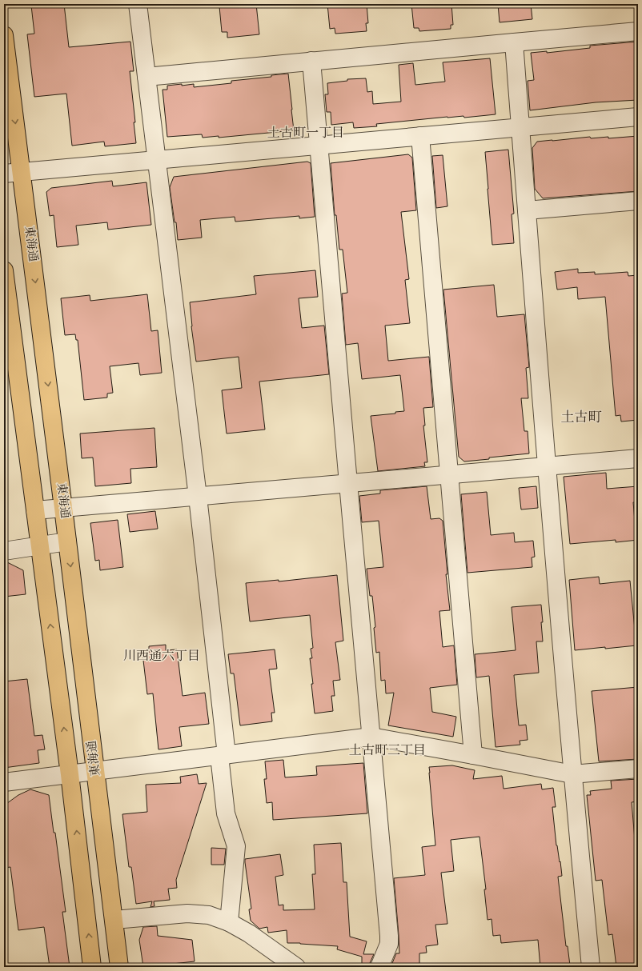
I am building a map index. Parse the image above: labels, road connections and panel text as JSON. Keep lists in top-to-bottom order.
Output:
{
  "streets": {
    "main road": ["東海通"]
  },
  "districts": [
    "土古町一丁目",
    "土古町",
    "川西通六丁目",
    "土古町三丁目"
  ]
}
